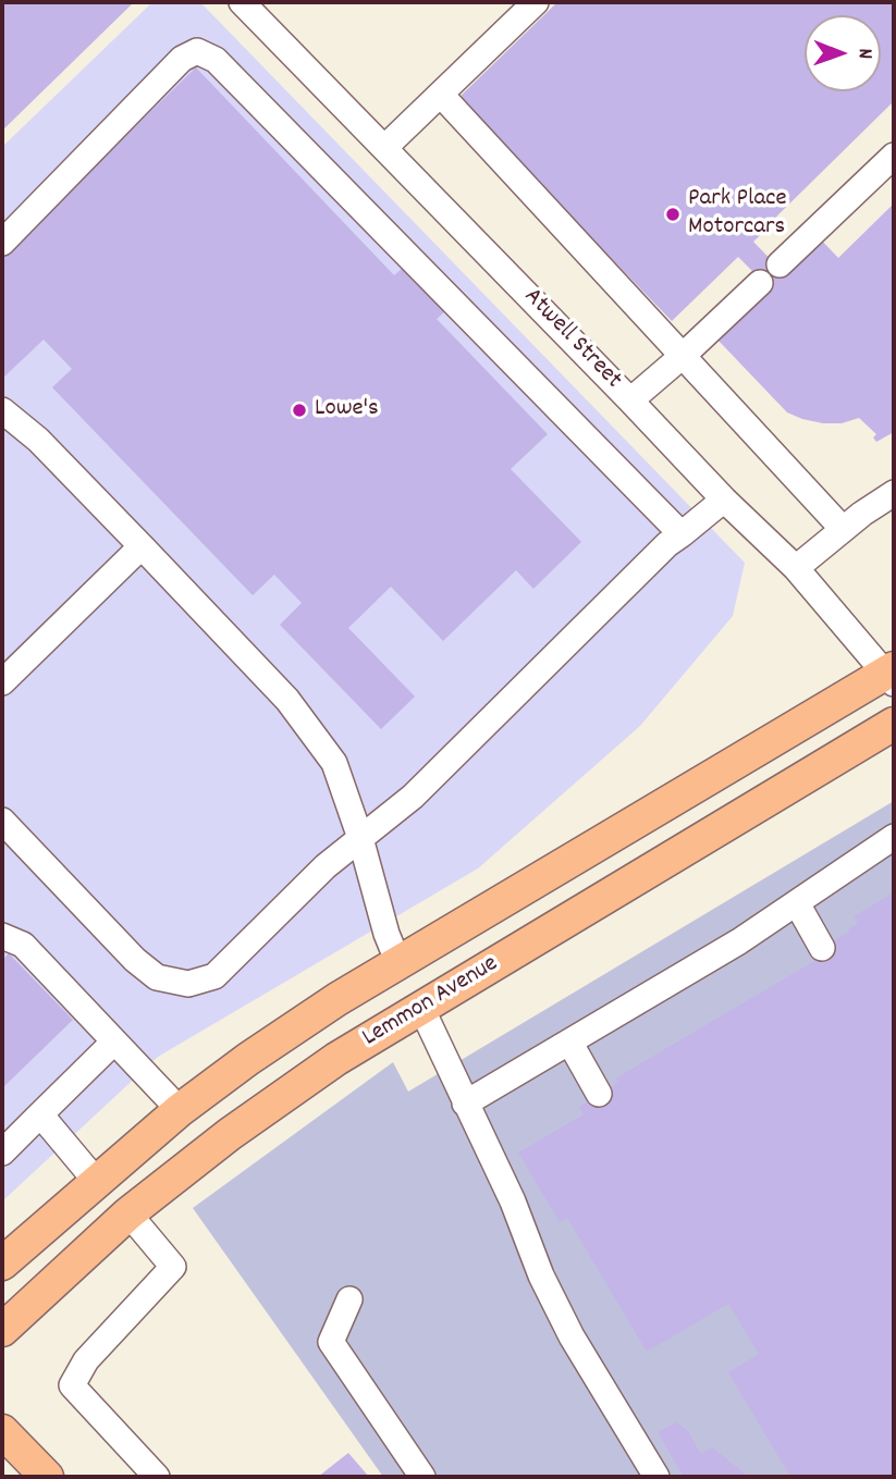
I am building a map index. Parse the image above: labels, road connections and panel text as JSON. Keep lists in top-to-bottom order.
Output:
{
  "streets": {
    "main road": ["Lemmon Avenue"],
    "street": ["Atwell Street"]
  },
  "crossings": [
    ["Atwell Street", "Lemmon Avenue"]
  ],
  "places": ["Park Place Motorcars", "Lowe's"],
  "north": "right"
}
